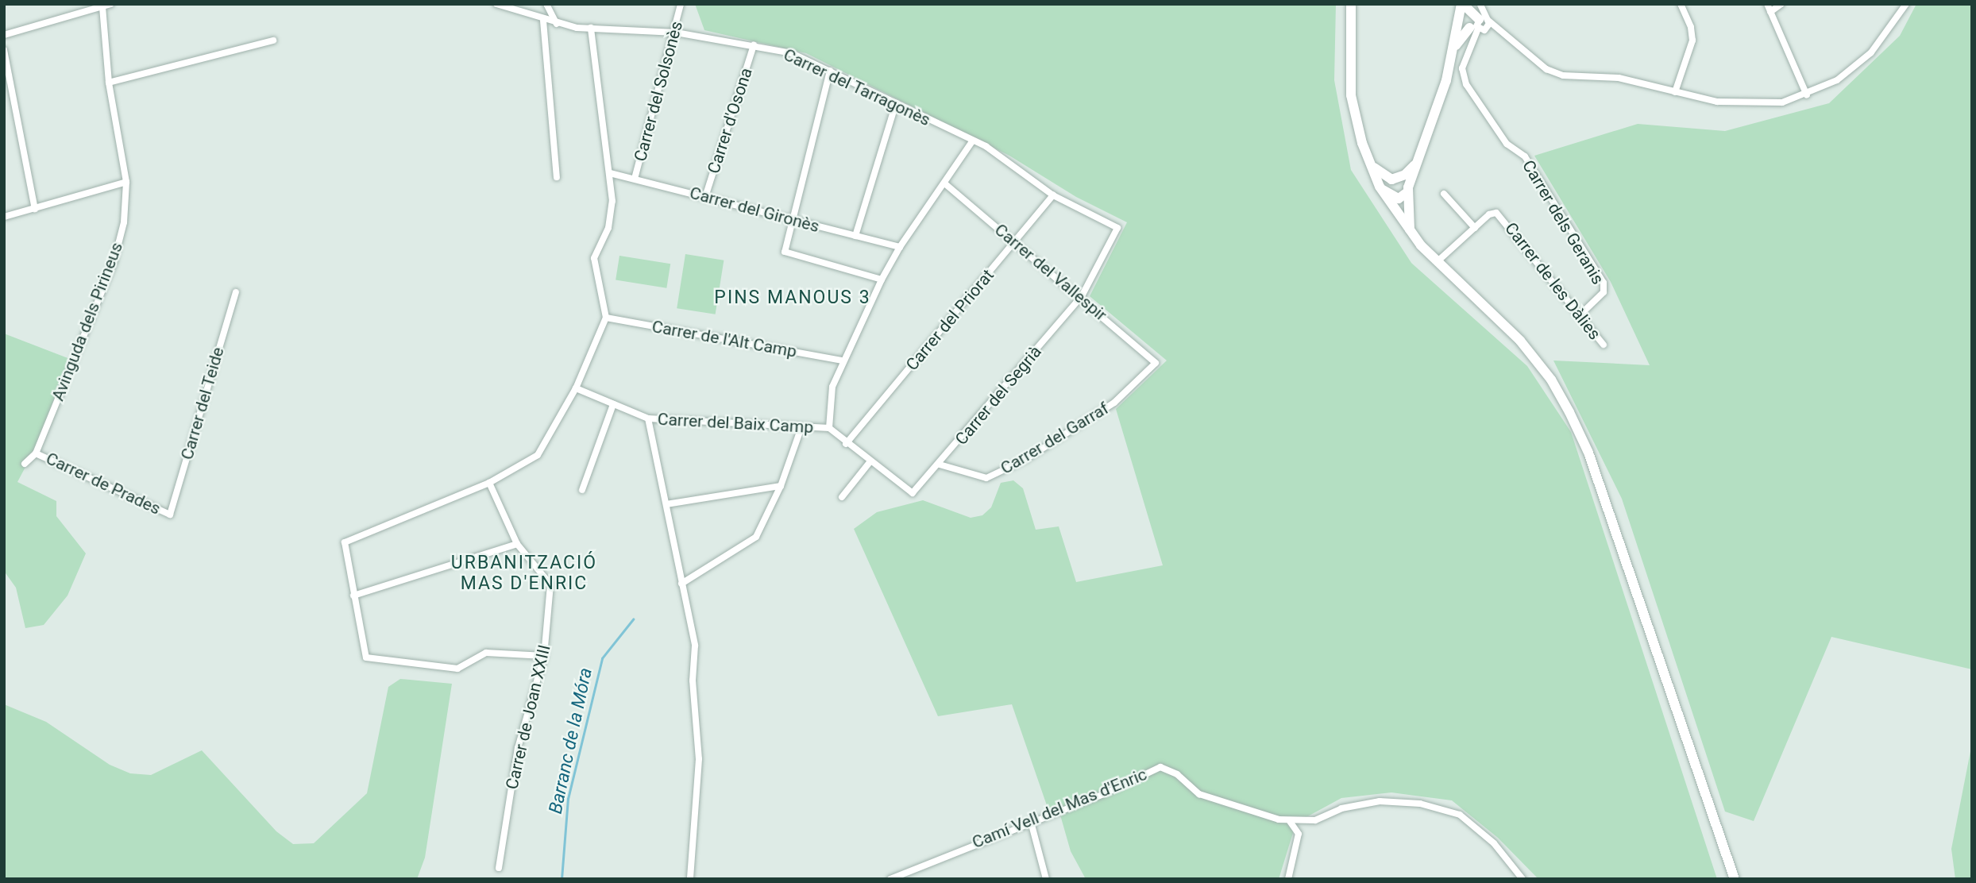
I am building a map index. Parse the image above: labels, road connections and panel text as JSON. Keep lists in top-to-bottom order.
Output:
{
  "streets": {
    "street": [
      "Carrer del Tarragonès",
      "Carrer del Solsonès",
      "Carrer d'Osona",
      "Carrer del Gironès",
      "Carrer dels Geranis",
      "Carrer del Vallespir",
      "Carrer de les Dàlies",
      "Carrer del Priorat",
      "Avinguda dels Pirineus",
      "Carrer de l'Alt Camp",
      "Carrer del Segrià",
      "Carrer del Teide",
      "Carrer del Baix Camp",
      "Carrer del Garraf",
      "Carrer de Prades",
      "Carrer de Joan XXIII",
      "Camí Vell del Mas d'Enric"
    ]
  },
  "crossings": [
    ["Carrer del Tarragonès", "Carrer del Solsonès"],
    ["Carrer del Tarragonès", "Carrer d'Osona"],
    ["Carrer del Tarragonès", "Carrer del Vallespir"],
    ["Carrer del Tarragonès", "Carrer del Priorat"],
    ["Carrer del Tarragonès", "Carrer del Segrià"],
    ["Carrer del Solsonès", "Carrer del Gironès"],
    ["Carrer d'Osona", "Carrer del Gironès"],
    ["Carrer dels Geranis", "Carrer de les Dàlies"],
    ["Carrer del Vallespir", "Carrer del Priorat"],
    ["Carrer del Vallespir", "Carrer del Segrià"],
    ["Carrer del Vallespir", "Carrer del Garraf"],
    ["Carrer del Priorat", "Carrer del Baix Camp"],
    ["Avinguda dels Pirineus", "Carrer de Prades"],
    ["Carrer del Segrià", "Carrer del Baix Camp"],
    ["Carrer del Segrià", "Carrer del Garraf"],
    ["Carrer del Teide", "Carrer de Prades"]
  ],
  "districts": ["PINS MANOUS 3", "URBANITZACIÓ MAS D'ENRIC"],
  "water": ["Barranc de la Móra"]
}
